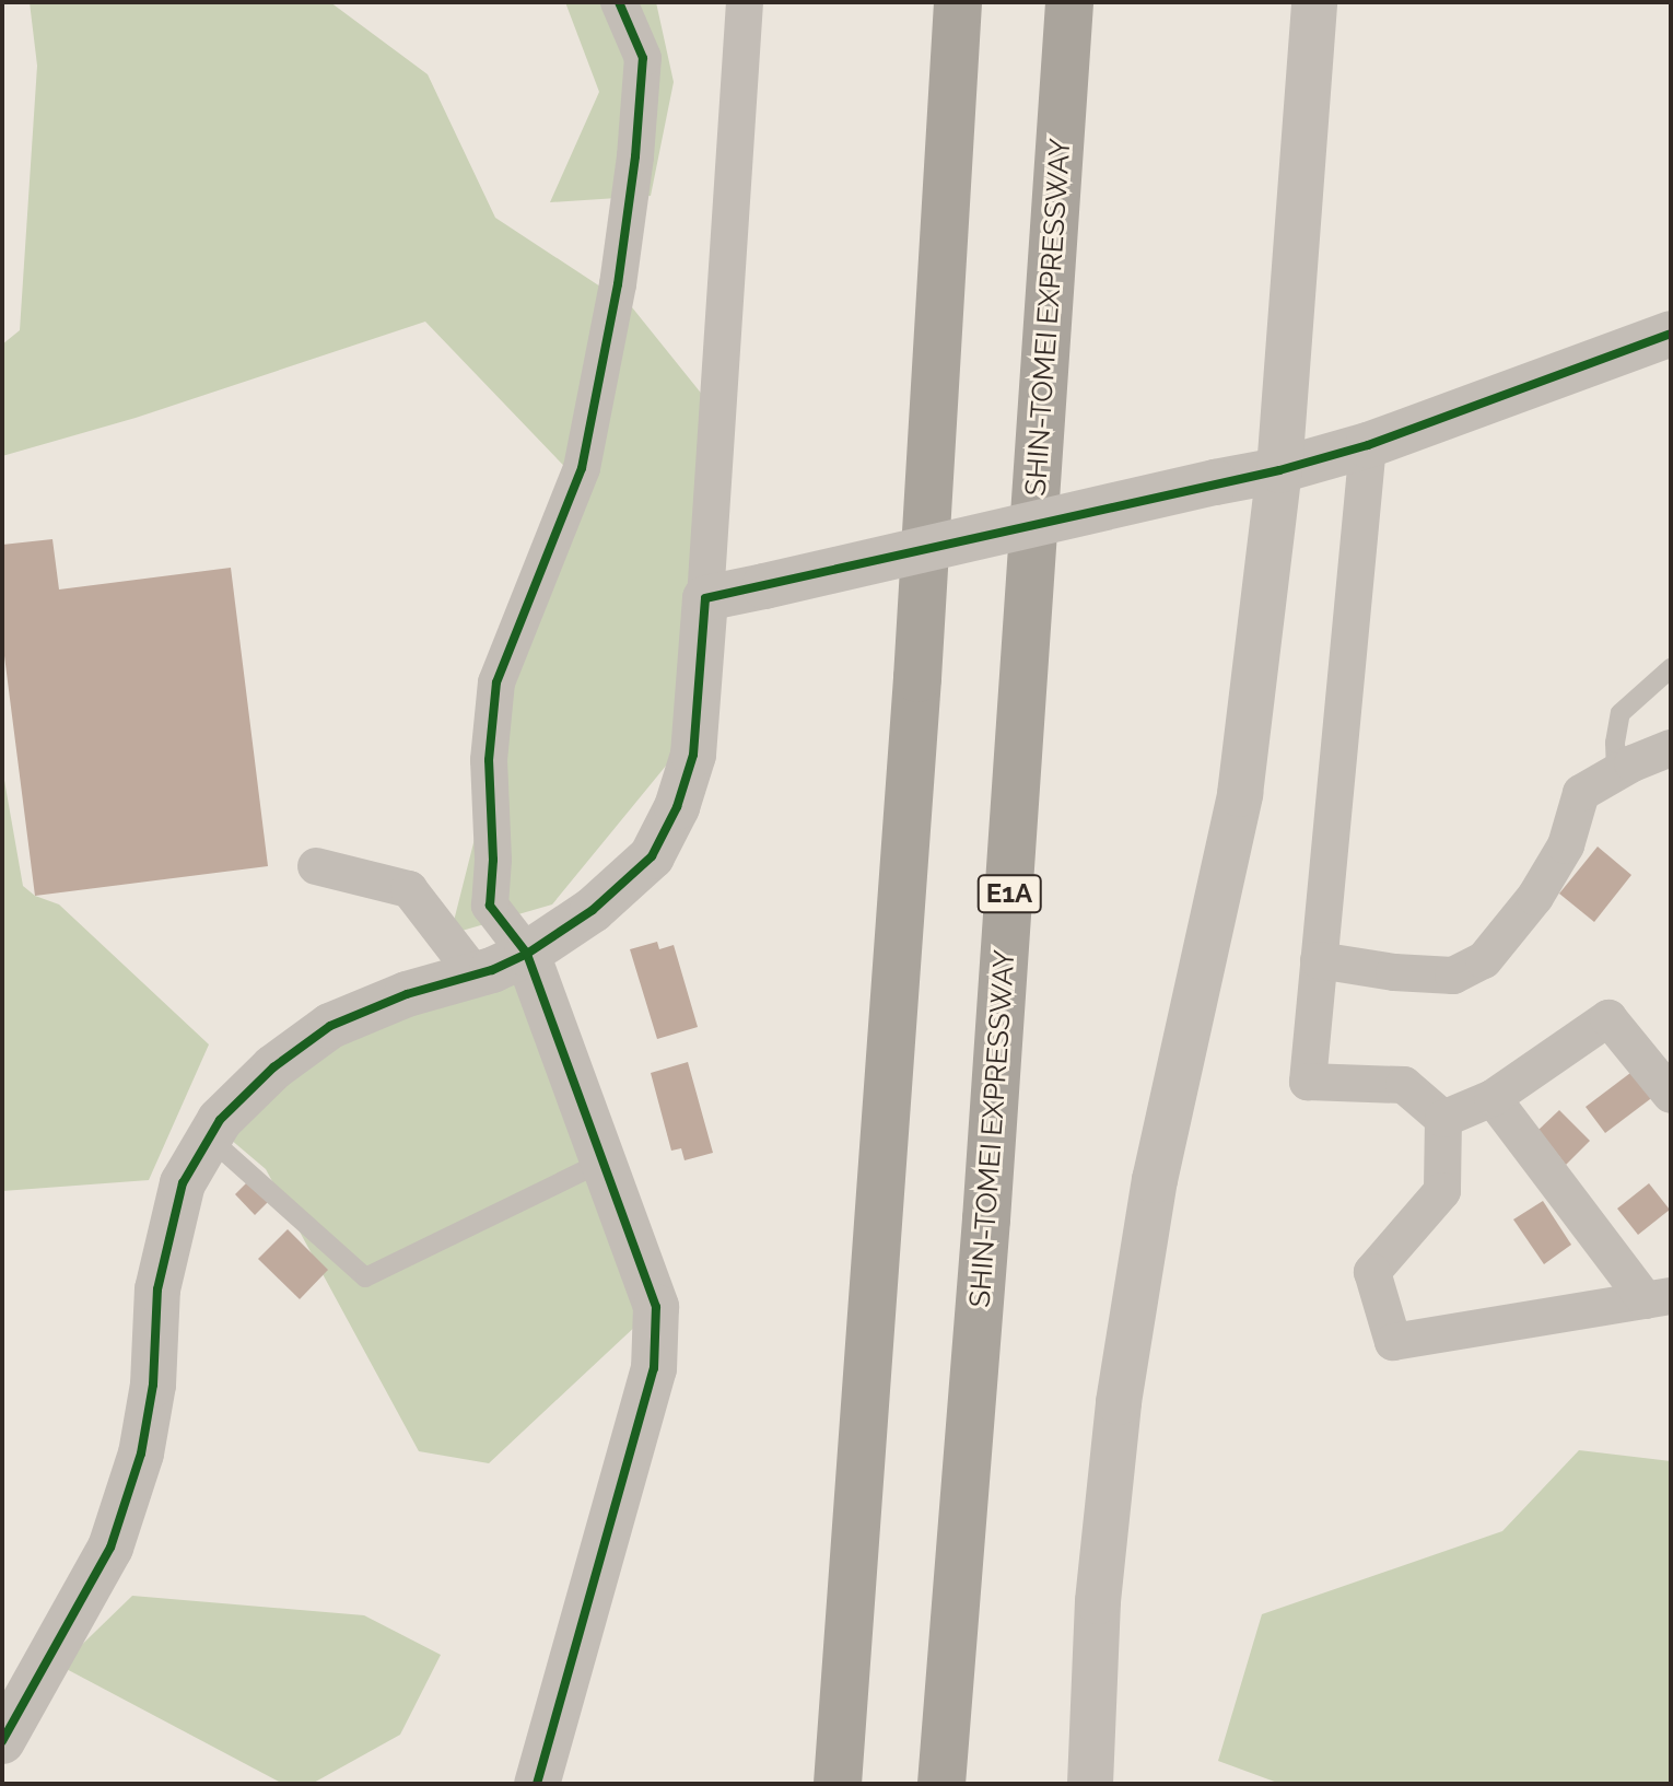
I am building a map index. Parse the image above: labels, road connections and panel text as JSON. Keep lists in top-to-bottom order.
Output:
{
  "streets": {
    "highway": ["SHIN-TOMEI EXPRESSWAY", "E1A"]
  }
}
